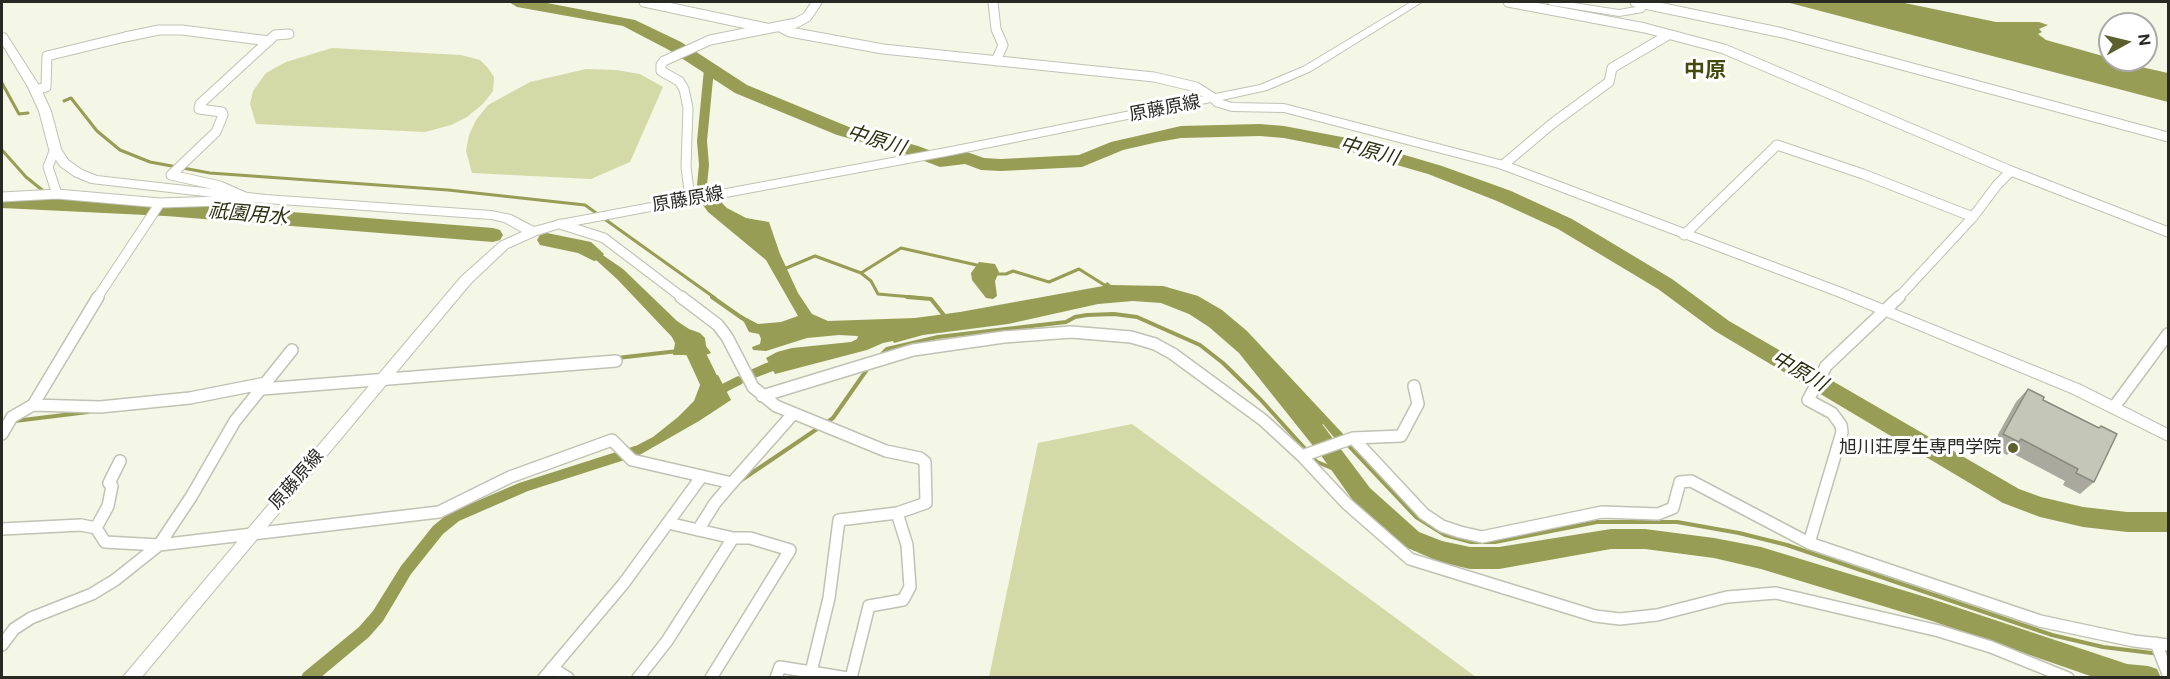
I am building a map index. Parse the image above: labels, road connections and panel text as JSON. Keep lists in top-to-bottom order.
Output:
{
  "streets": {
    "street": ["原藤原線"]
  },
  "districts": ["中原"],
  "water": ["中原川", "祇園用水"],
  "places": ["旭川荘厚生専門学院"],
  "north": "right"
}
